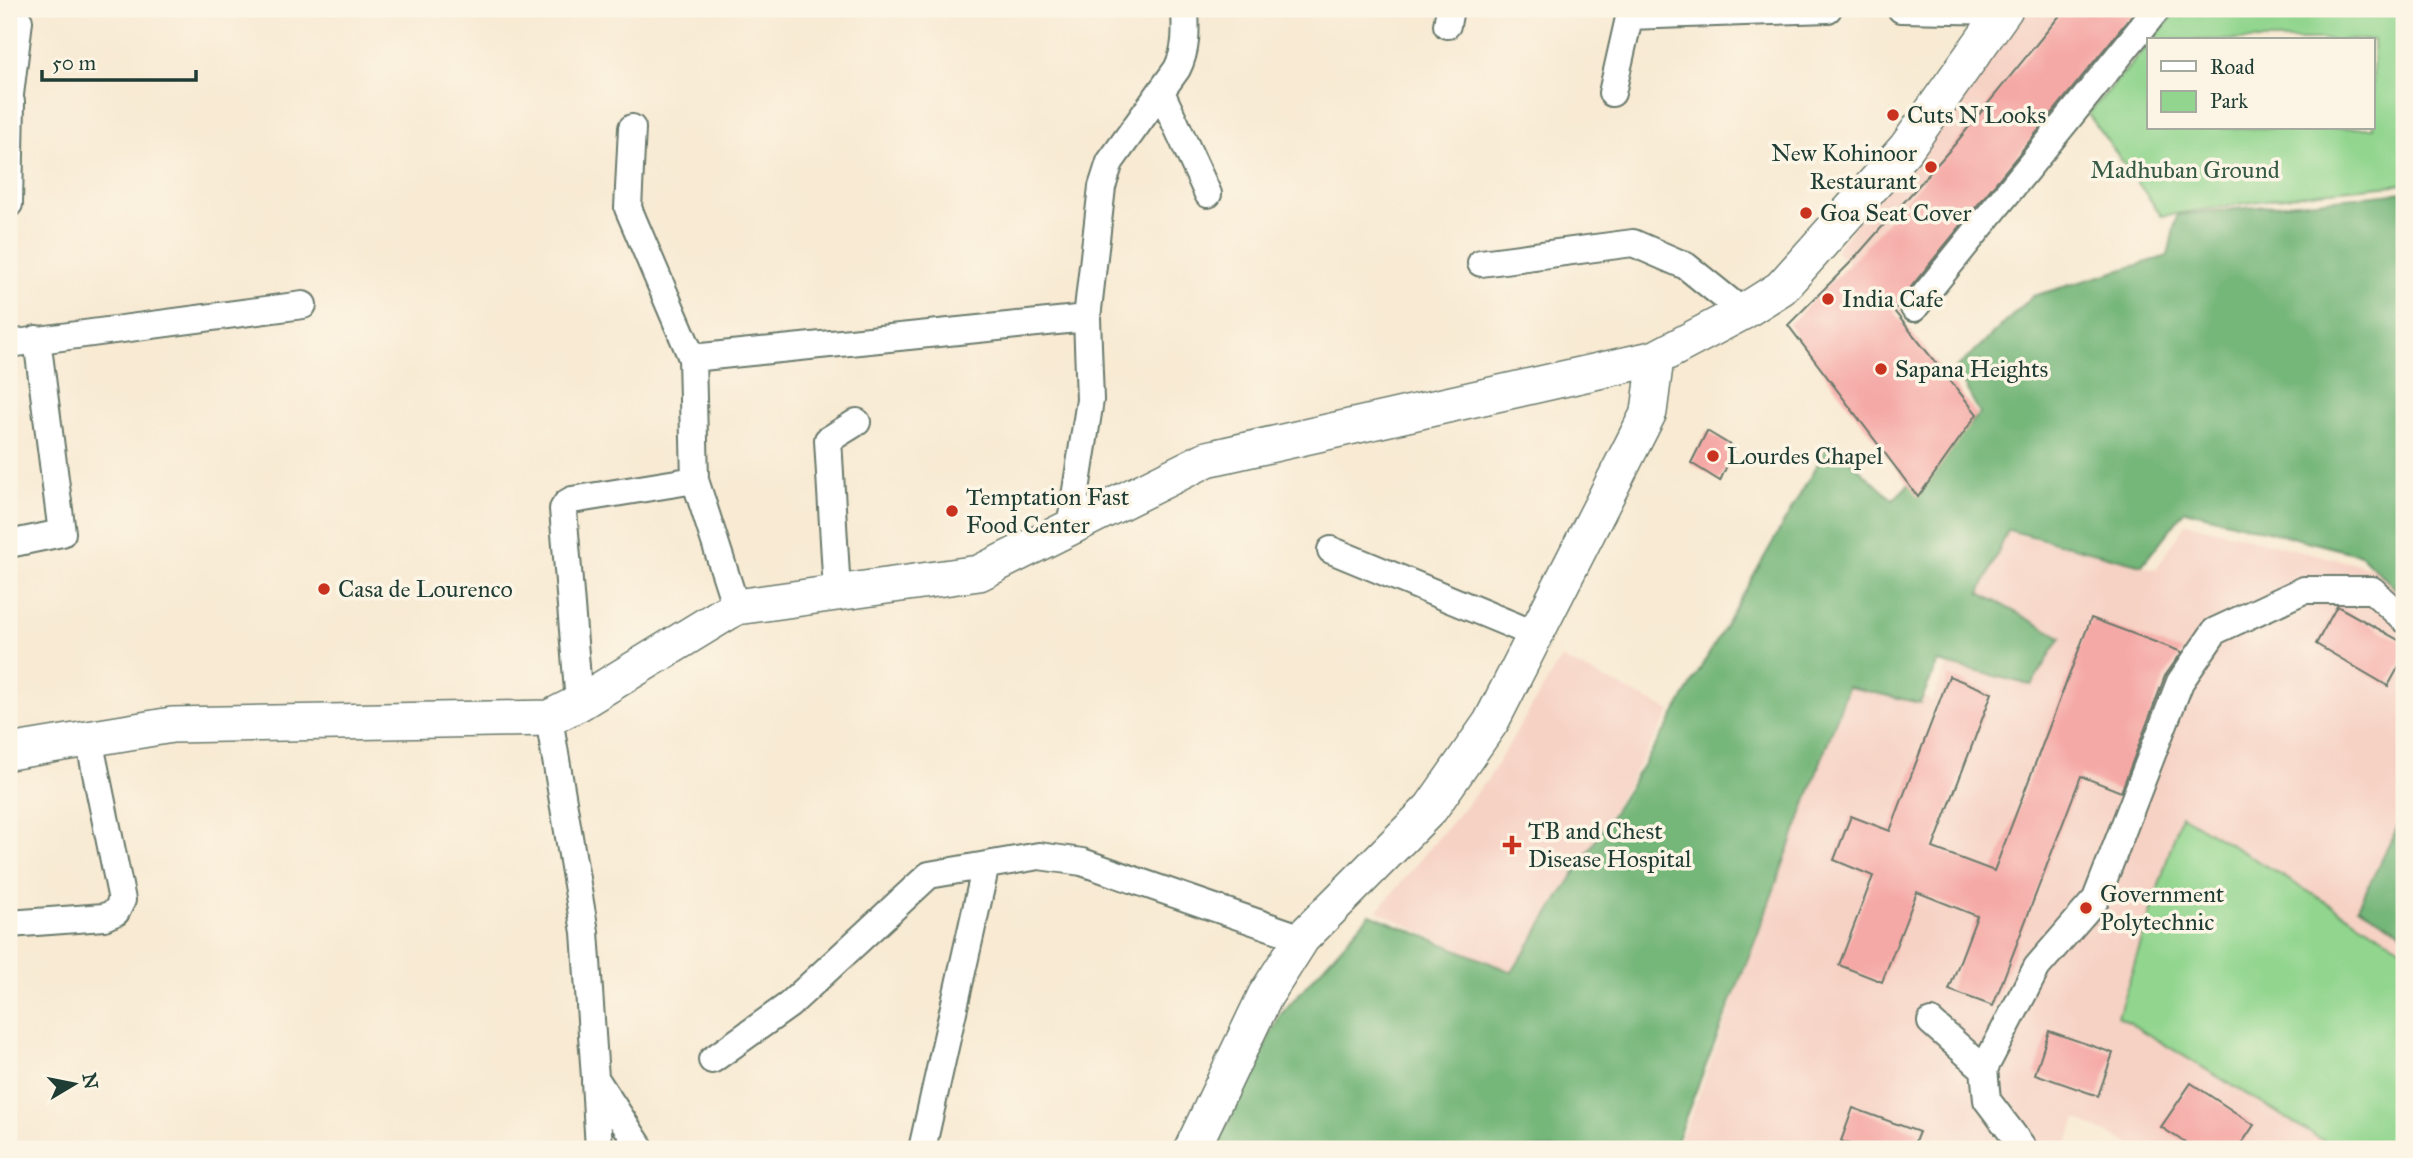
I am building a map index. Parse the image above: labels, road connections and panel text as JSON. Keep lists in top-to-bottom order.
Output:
{
  "parks": ["Madhuban Ground"],
  "places": {
    "other": [
      "Cuts N Looks",
      "New Kohinoor Restaurant",
      "Goa Seat Cover",
      "India Cafe",
      "Sapana Heights",
      "Lourdes Chapel",
      "Temptation Fast Food Center",
      "Casa de Lourenco",
      "Government Polytechnic"
    ],
    "health": ["TB and Chest Disease Hospital"]
  },
  "legend": ["Road", "Park"],
  "scale_bar": "50 m",
  "north": "right"
}
